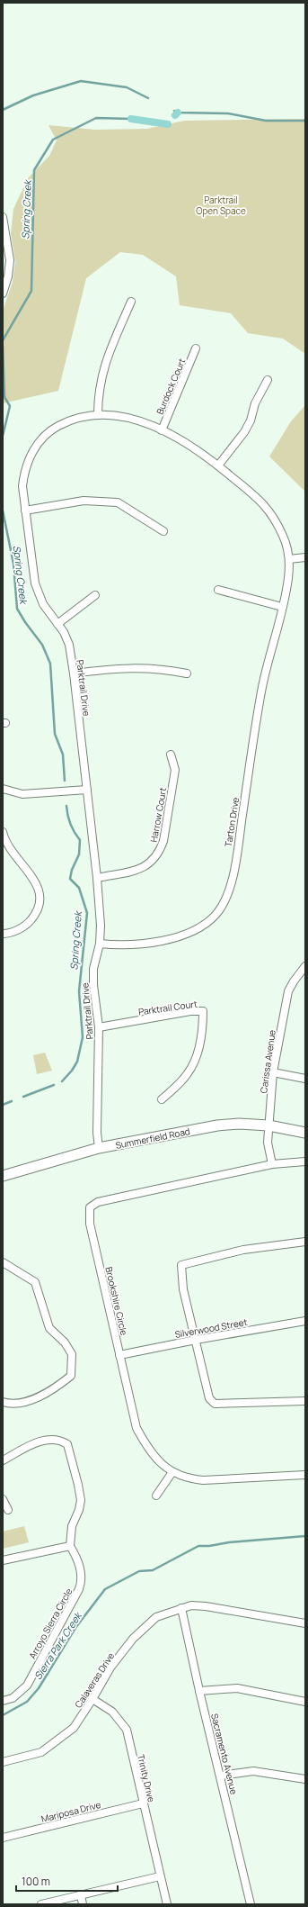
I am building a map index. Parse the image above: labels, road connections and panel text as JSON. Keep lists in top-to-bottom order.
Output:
{
  "streets": {
    "street": [
      "Burdock Court",
      "Parktrail Drive",
      "Harrow Court",
      "Tarton Drive",
      "Parktrail Court",
      "Carissa Avenue",
      "Summerfield Road",
      "Brookshire Circle",
      "Silverwood Street",
      "Arroyo Sierra Circle",
      "Calaveras Drive",
      "Sacramento Avenue",
      "Trinity Drive",
      "Mariposa Drive"
    ]
  },
  "crossings": [
    ["Burdock Court", "Parktrail Drive"],
    ["Parktrail Drive", "Harrow Court"],
    ["Parktrail Drive", "Tarton Drive"],
    ["Parktrail Drive", "Parktrail Court"],
    ["Parktrail Drive", "Summerfield Road"],
    ["Carissa Avenue", "Summerfield Road"],
    ["Carissa Avenue", "Brookshire Circle"],
    ["Brookshire Circle", "Silverwood Street"],
    ["Calaveras Drive", "Sacramento Avenue"],
    ["Calaveras Drive", "Trinity Drive"],
    ["Trinity Drive", "Mariposa Drive"]
  ],
  "water": ["Spring Creek", "Sierra Park Creek"],
  "parks": ["Parktrail Open Space"],
  "scale_bar": "100 m"
}
